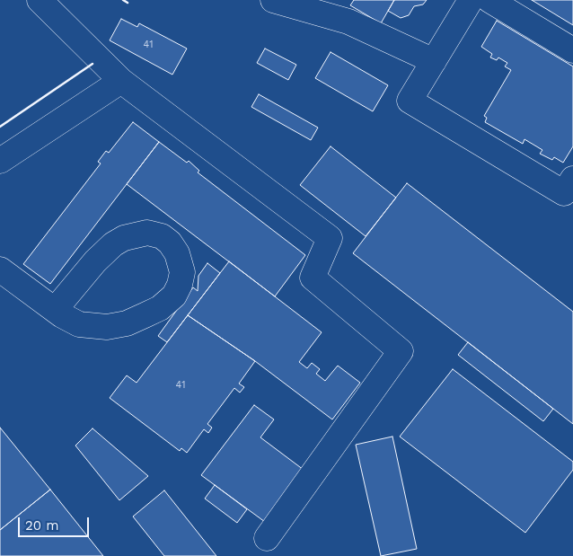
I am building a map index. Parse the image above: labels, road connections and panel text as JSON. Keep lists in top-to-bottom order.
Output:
{
  "house_numbers": ["41", "41"],
  "scale_bar": "20 m"
}
